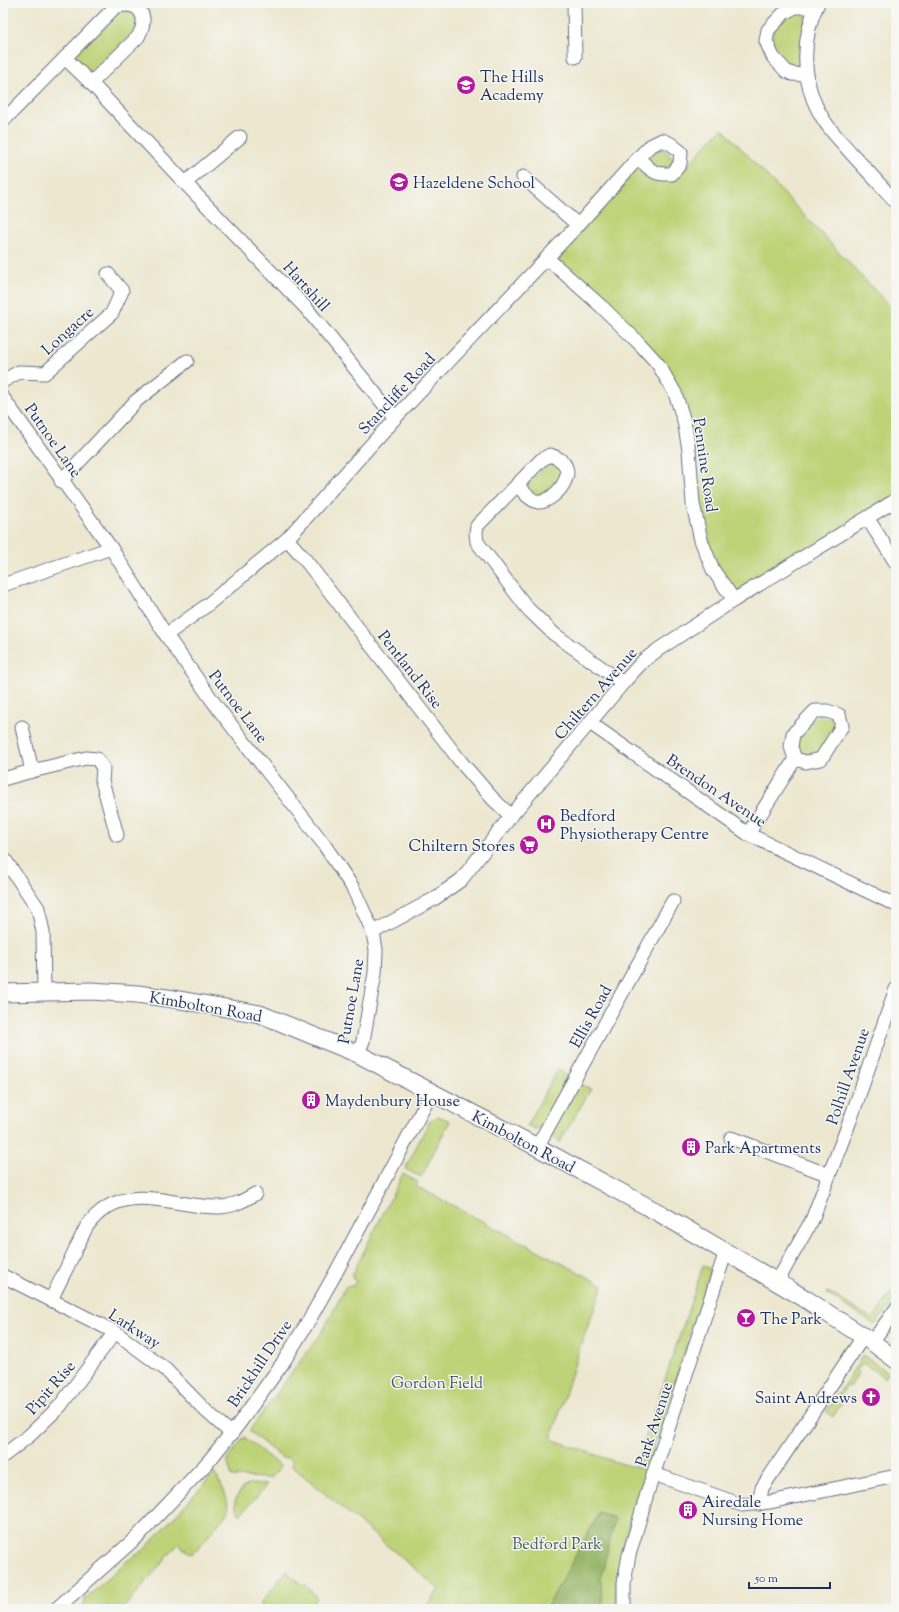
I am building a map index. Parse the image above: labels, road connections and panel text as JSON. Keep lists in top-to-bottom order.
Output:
{
  "streets": {
    "main road": ["Kimbolton Road"],
    "street": [
      "Hartshill",
      "Longacre",
      "Stancliffe Road",
      "Putnoe Lane",
      "Pennine Road",
      "Pentland Rise",
      "Chiltern Avenue",
      "Brendon Avenue",
      "Ellis Road",
      "Polhill Avenue",
      "Larkway",
      "Brickhill Drive",
      "Pipit Rise",
      "Park Avenue"
    ]
  },
  "crossings": [
    ["Hartshill", "Stancliffe Road"],
    ["Stancliffe Road", "Putnoe Lane"],
    ["Stancliffe Road", "Pennine Road"],
    ["Stancliffe Road", "Pentland Rise"],
    ["Putnoe Lane", "Chiltern Avenue"],
    ["Putnoe Lane", "Kimbolton Road"],
    ["Pennine Road", "Chiltern Avenue"],
    ["Pentland Rise", "Chiltern Avenue"],
    ["Chiltern Avenue", "Brendon Avenue"],
    ["Kimbolton Road", "Ellis Road"],
    ["Kimbolton Road", "Polhill Avenue"],
    ["Kimbolton Road", "Brickhill Drive"],
    ["Kimbolton Road", "Park Avenue"],
    ["Larkway", "Brickhill Drive"],
    ["Larkway", "Pipit Rise"]
  ],
  "parks": ["Gordon Field", "Bedford Park"],
  "places": {
    "school or university": ["The Hills Academy", "Hazeldene School"],
    "hospital": ["Bedford Physiotherapy Centre"],
    "supermarket": ["Chiltern Stores"],
    "building": ["Maydenbury House", "Park Apartments", "Airedale Nursing Home"],
    "bar": ["The Park"],
    "church": ["Saint Andrews"]
  },
  "scale_bar": "50 m"
}
